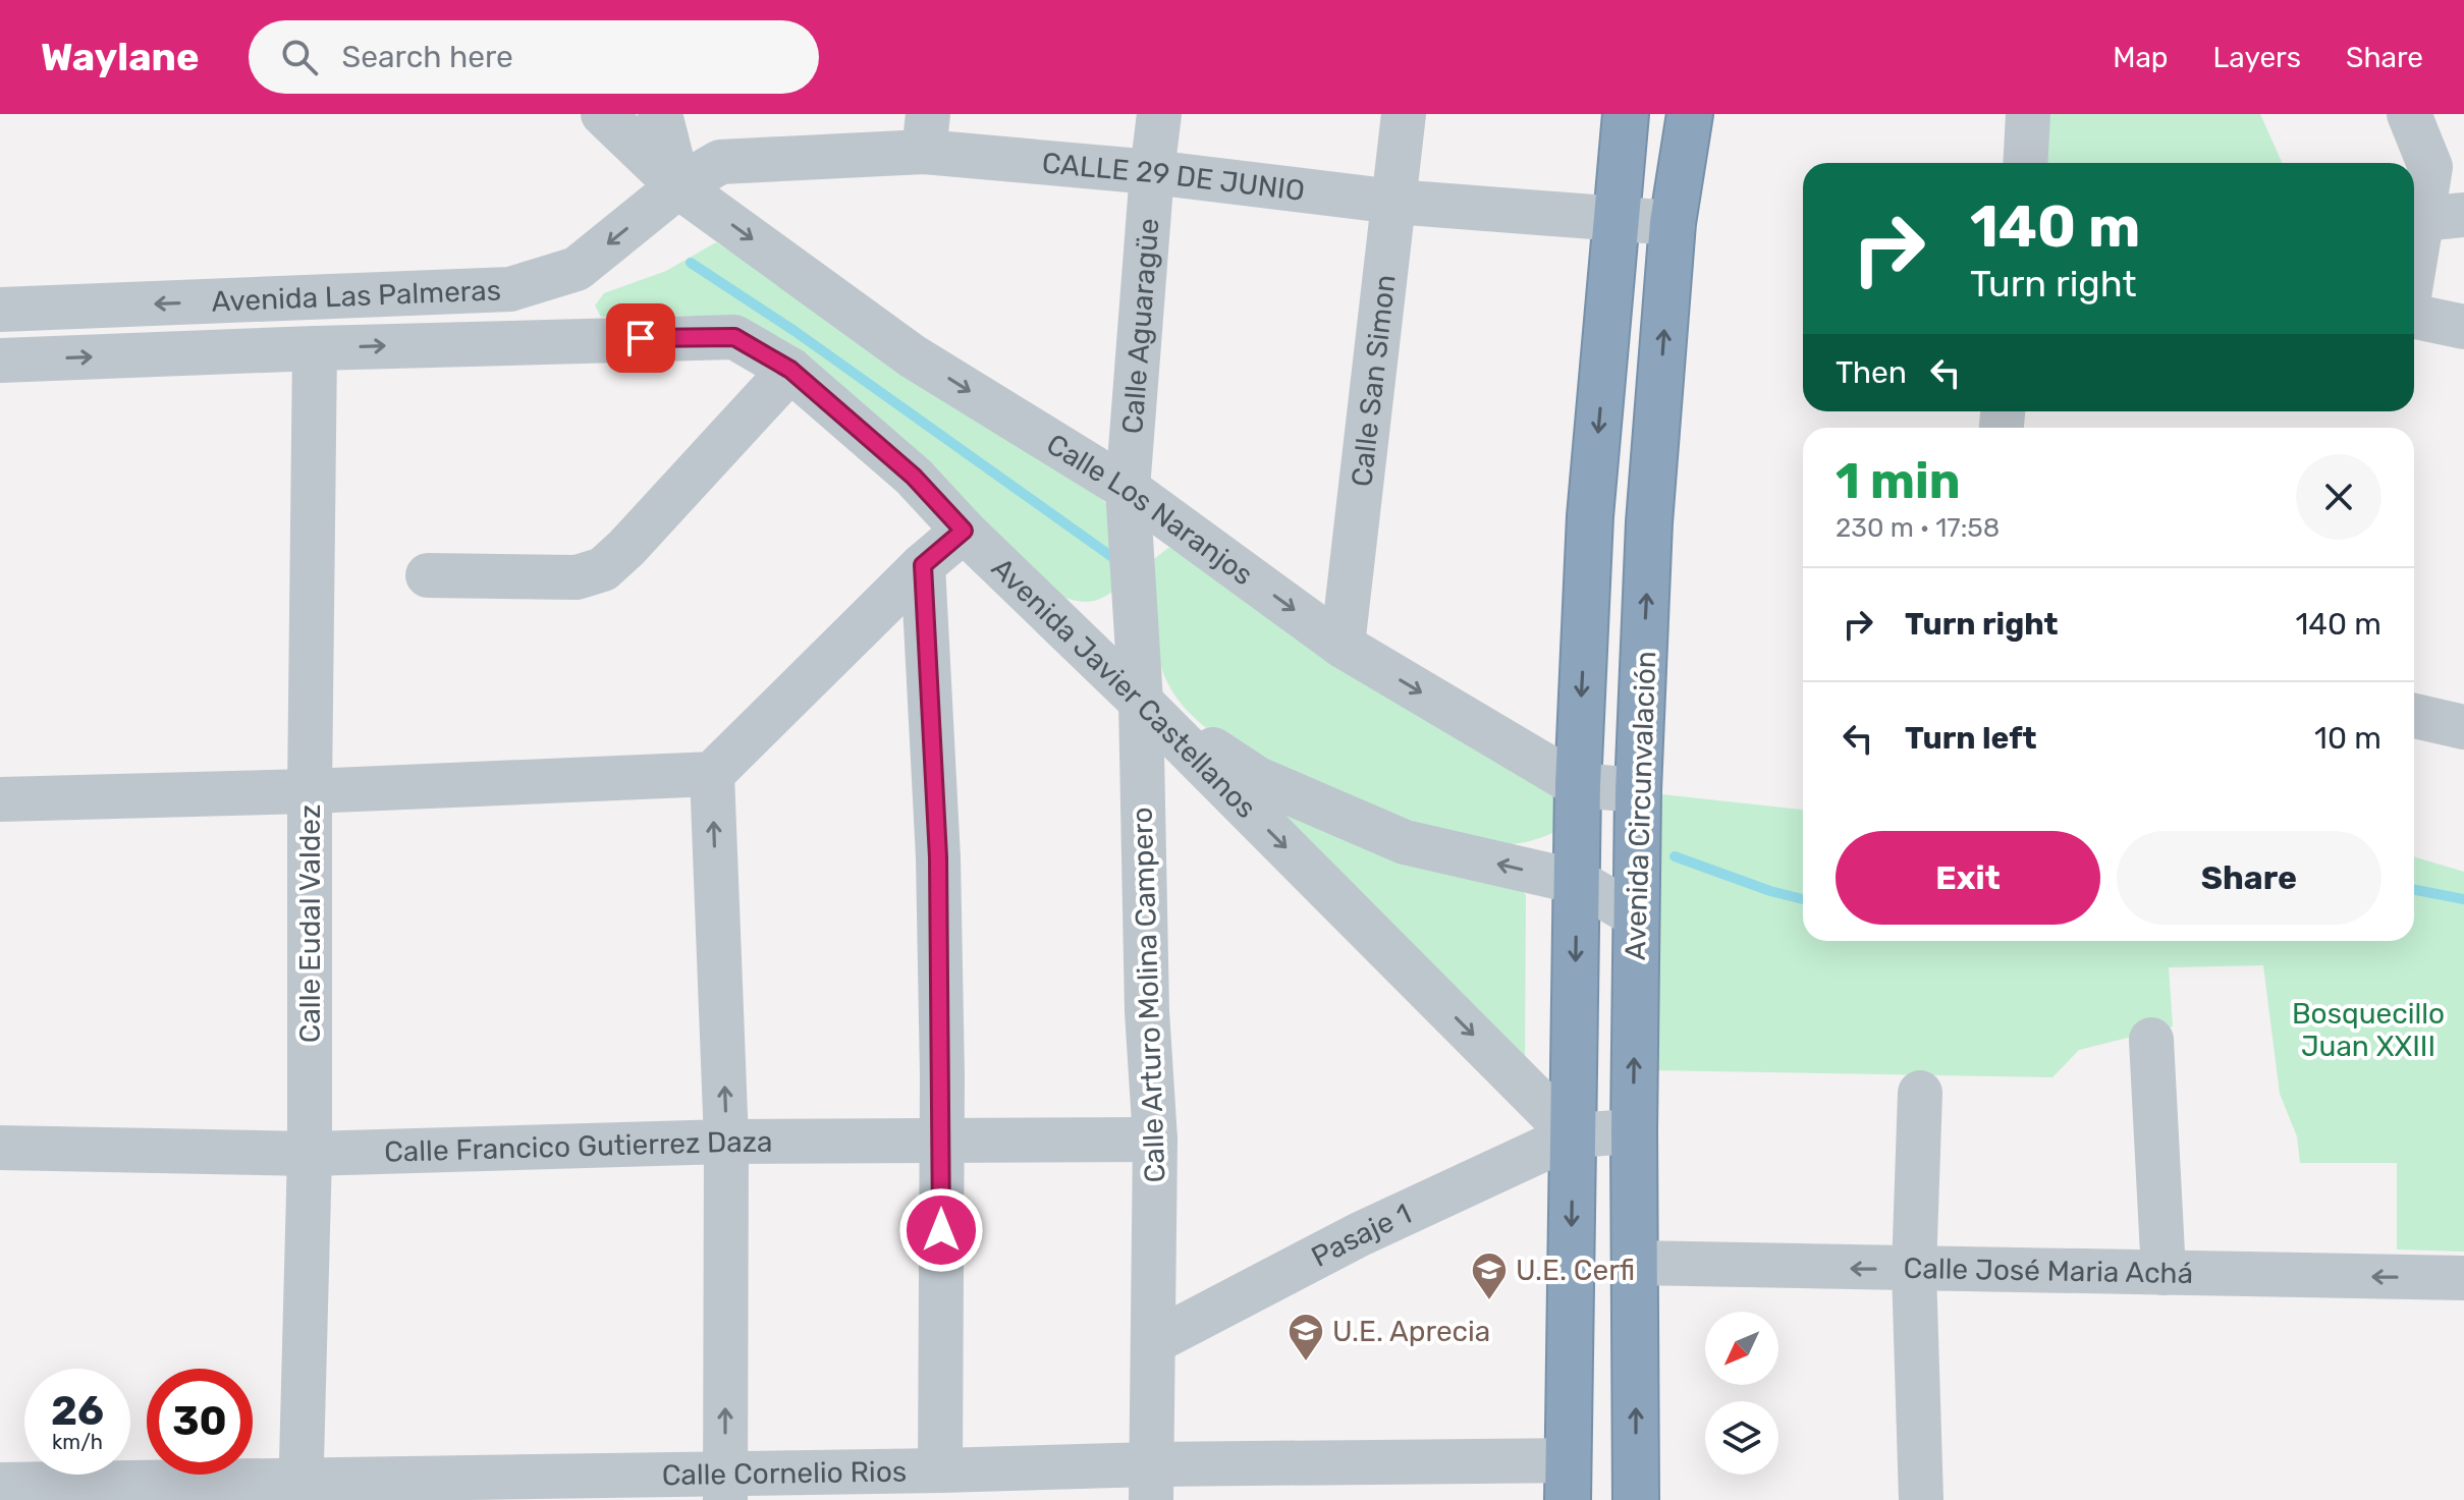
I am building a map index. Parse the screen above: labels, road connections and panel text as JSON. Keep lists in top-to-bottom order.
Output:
{
  "streets": {
    "highway": ["Avenida Circunvalación"],
    "street": [
      "CALLE 29 DE JUNIO",
      "Avenida Las Palmeras",
      "Calle Aguaragüe",
      "Calle San Simon",
      "Calle Los Naranjos",
      "Avenida Javier Castellanos",
      "Calle Eudal Valdez",
      "Calle Arturo Molina Campero",
      "Calle Francico Gutierrez Daza",
      "Pasaje 1",
      "Calle José Maria Achá",
      "Calle Cornelio Rios"
    ]
  },
  "crossings": [
    ["CALLE 29 DE JUNIO", "Avenida Las Palmeras"],
    ["CALLE 29 DE JUNIO", "Calle Aguaragüe"],
    ["CALLE 29 DE JUNIO", "Calle San Simon"],
    ["CALLE 29 DE JUNIO", "Calle Los Naranjos"],
    ["CALLE 29 DE JUNIO", "Avenida Circunvalación"],
    ["Avenida Las Palmeras", "Calle Los Naranjos"],
    ["Avenida Las Palmeras", "Avenida Javier Castellanos"],
    ["Avenida Las Palmeras", "Calle Eudal Valdez"],
    ["Calle Aguaragüe", "Calle Los Naranjos"],
    ["Calle Aguaragüe", "Calle Arturo Molina Campero"],
    ["Calle San Simon", "Calle Los Naranjos"],
    ["Calle Los Naranjos", "Avenida Circunvalación"],
    ["Calle Los Naranjos", "Calle Arturo Molina Campero"],
    ["Avenida Javier Castellanos", "Avenida Circunvalación"],
    ["Avenida Javier Castellanos", "Calle Arturo Molina Campero"],
    ["Avenida Javier Castellanos", "Pasaje 1"],
    ["Avenida Circunvalación", "Pasaje 1"],
    ["Avenida Circunvalación", "Calle José Maria Achá"],
    ["Avenida Circunvalación", "Calle Cornelio Rios"],
    ["Calle Eudal Valdez", "Calle Francico Gutierrez Daza"],
    ["Calle Eudal Valdez", "Calle Cornelio Rios"],
    ["Calle Arturo Molina Campero", "Calle Francico Gutierrez Daza"],
    ["Calle Arturo Molina Campero", "Pasaje 1"],
    ["Calle Arturo Molina Campero", "Calle Cornelio Rios"]
  ],
  "one_way": ["Calle José Maria Achá"],
  "parks": ["Bosquecillo Juan XXIII"],
  "places": {
    "school or university": ["U.E. Cerfi", "U.E. Aprecia"]
  },
  "north": "bottom left",
  "page": {
    "header": "Waylane",
    "search": "Search here",
    "nav": ["Map", "Layers", "Share"],
    "turn": ["140 m", "Turn right"],
    "then": "Then",
    "heading": ["1 min", "230 m · 17:58"],
    "list": [
      {
        "name": "Turn right",
        "value": "140 m"
      },
      {
        "name": "Turn left",
        "value": "10 m"
      }
    ],
    "buttons": ["Exit", "Share"],
    "speed": "26 km/h",
    "limit": "30"
  }
}
